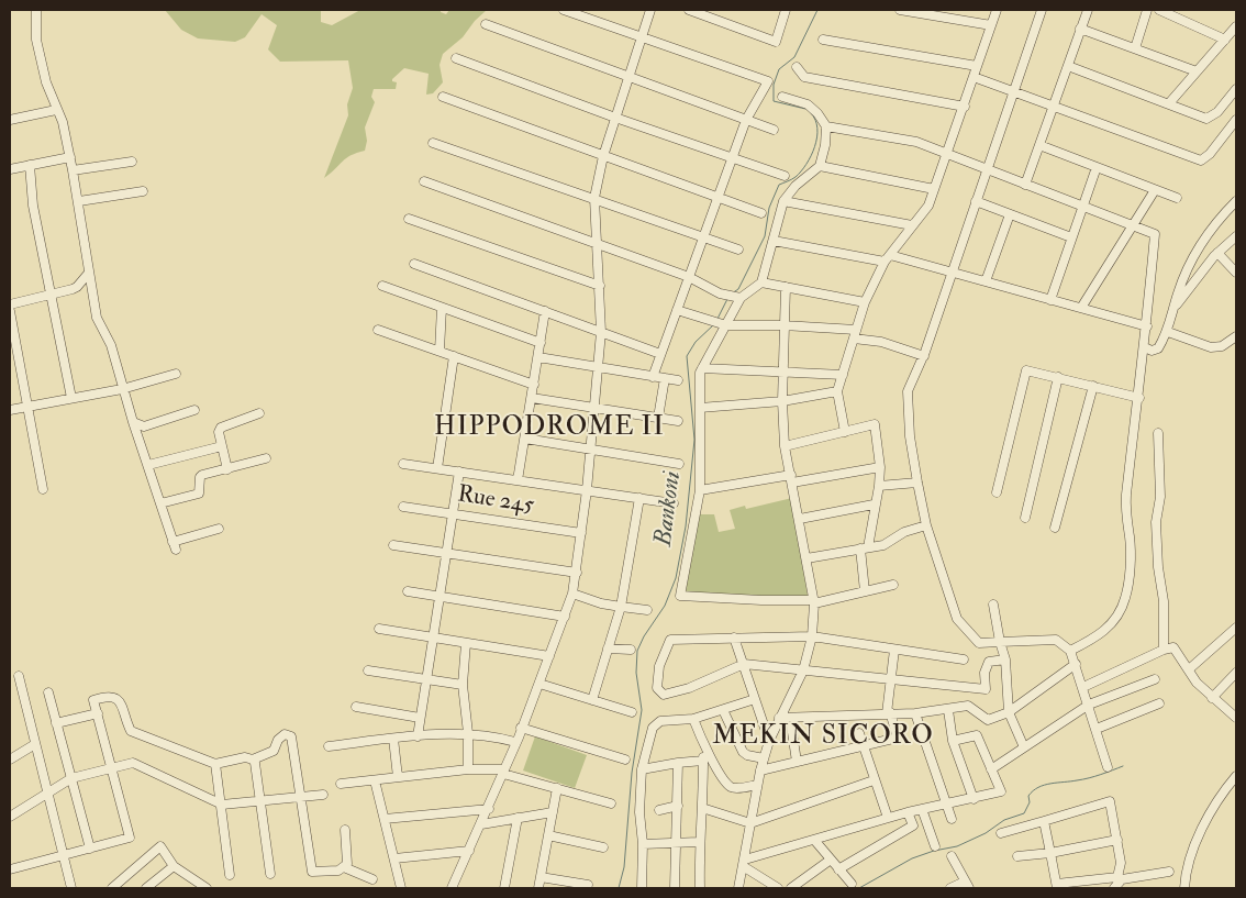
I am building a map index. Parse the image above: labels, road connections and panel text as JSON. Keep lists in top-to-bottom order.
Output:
{
  "streets": {
    "street": ["Rue 245"]
  },
  "districts": ["HIPPODROME II", "MEKIN SICORO"],
  "water": ["Bankoni"]
}
